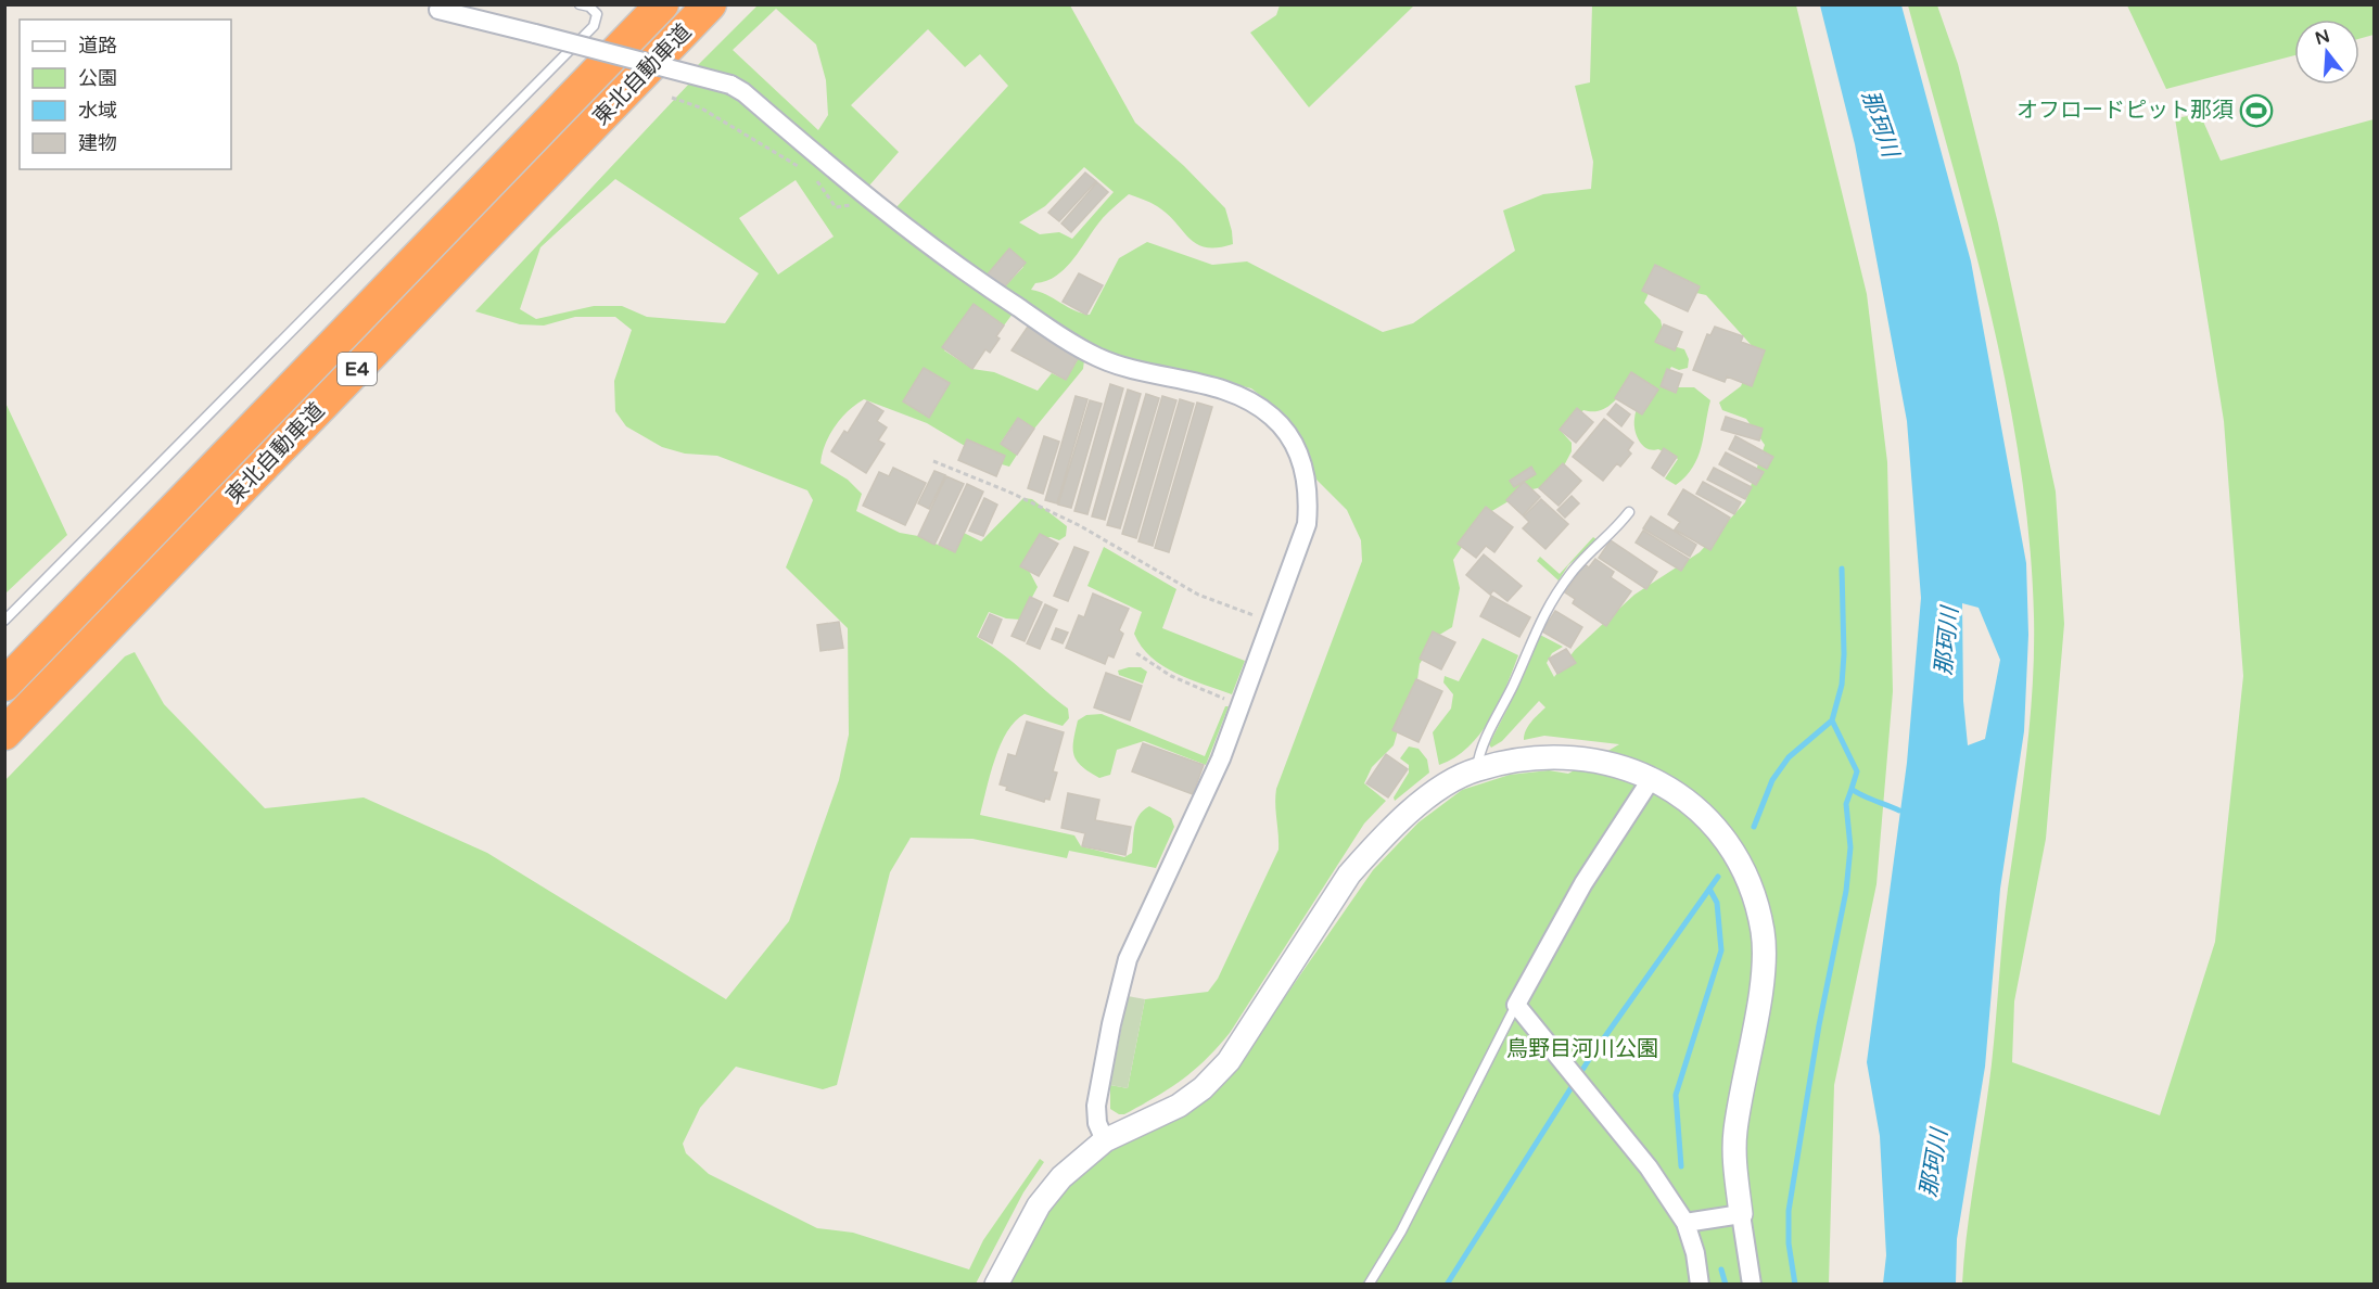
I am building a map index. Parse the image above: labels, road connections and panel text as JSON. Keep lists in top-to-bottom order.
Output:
{
  "streets": {
    "highway": ["東北自動車道", "E4"]
  },
  "water": ["那珂川"],
  "parks": ["鳥野目河川公園"],
  "places": {
    "sports": ["オフロードピット那須"]
  },
  "legend": [
    "道路",
    "公園",
    "水域",
    "建物"
  ],
  "north": "top"
}
